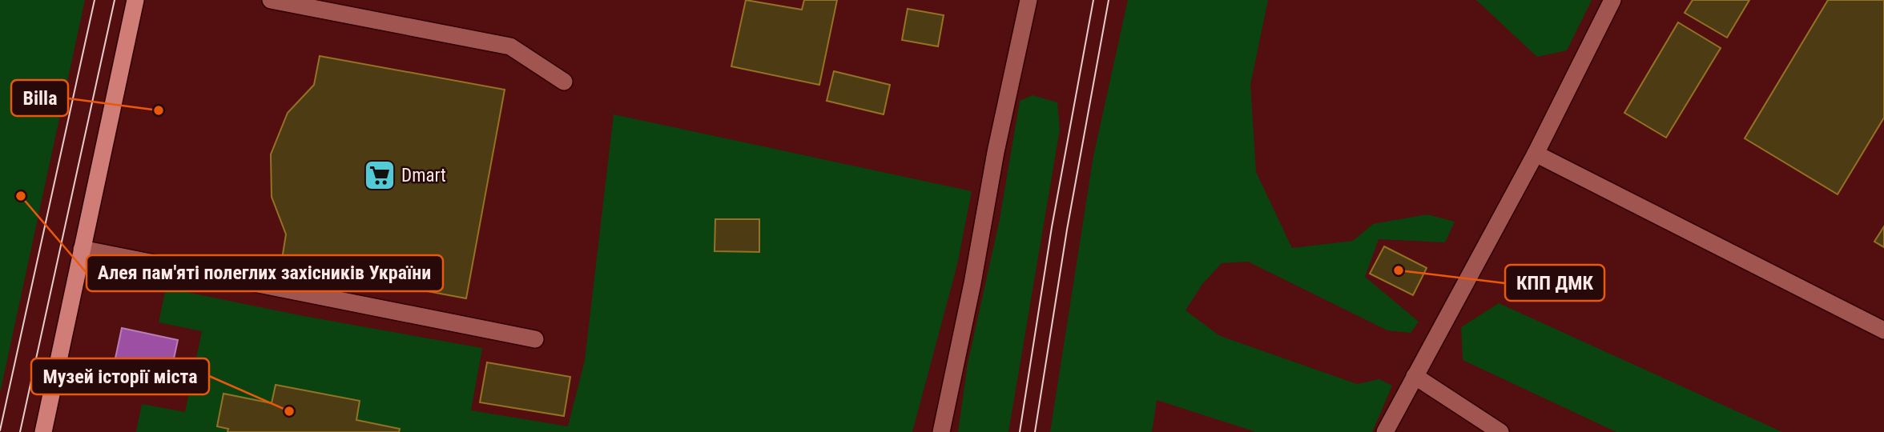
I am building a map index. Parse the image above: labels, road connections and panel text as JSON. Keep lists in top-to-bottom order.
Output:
{
  "places": {
    "other": [
      "Billa",
      "Алея пам'яті полеглих захісників України",
      "КПП ДМК",
      "Музей історії міста"
    ],
    "supermarket": ["Dmart"]
  }
}
